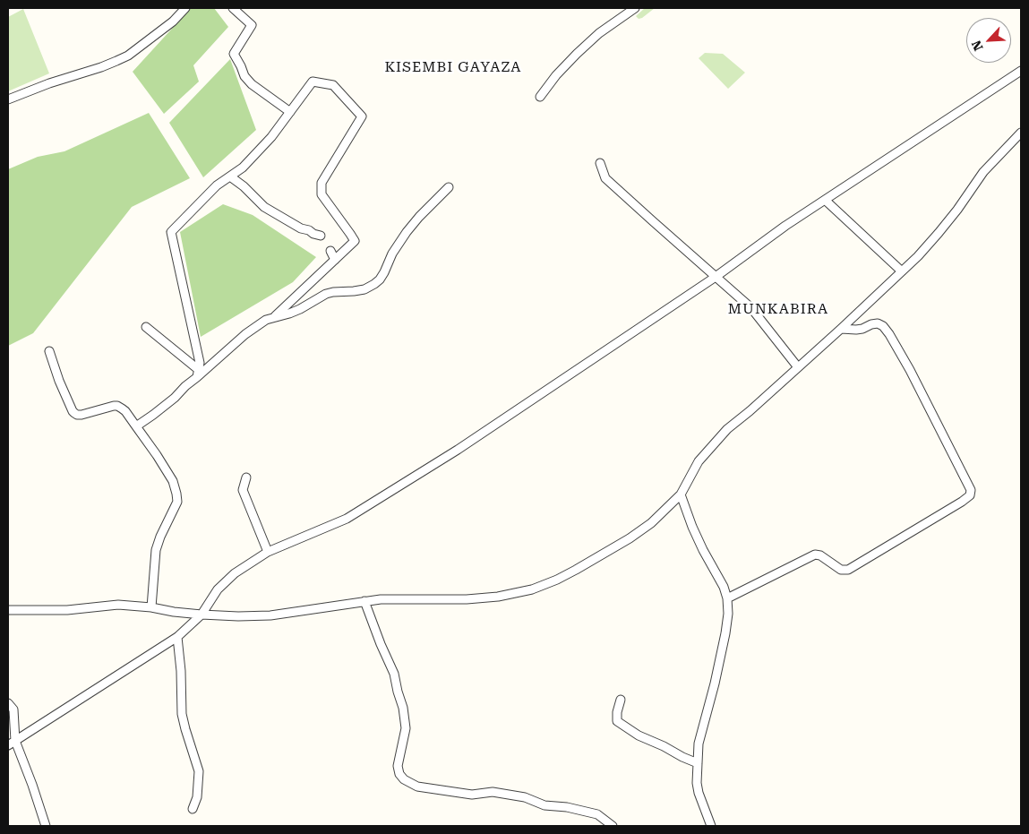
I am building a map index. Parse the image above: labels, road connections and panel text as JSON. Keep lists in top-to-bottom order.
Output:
{
  "districts": ["KISEMBI GAYAZA", "MUNKABIRA"],
  "north": "bottom left"
}
